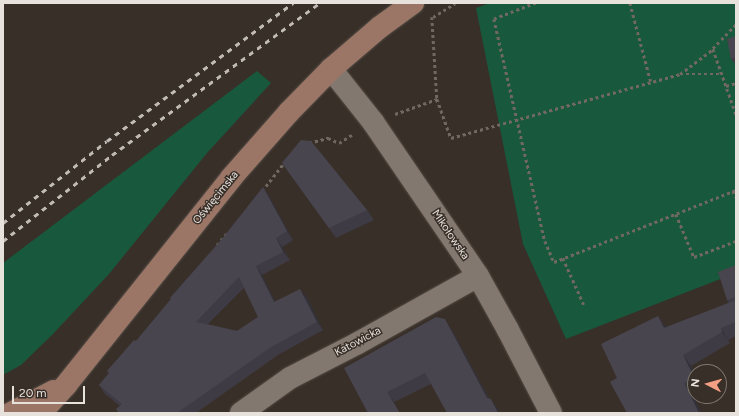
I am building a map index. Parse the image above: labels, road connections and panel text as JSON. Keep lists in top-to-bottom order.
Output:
{
  "streets": {
    "main road": ["Oświęcimska"],
    "street": ["Mikołowska", "Katowicka"]
  },
  "crossings": [
    ["Oświęcimska", "Mikołowska"],
    ["Mikołowska", "Katowicka"]
  ],
  "scale_bar": "20 m",
  "north": "left"
}
